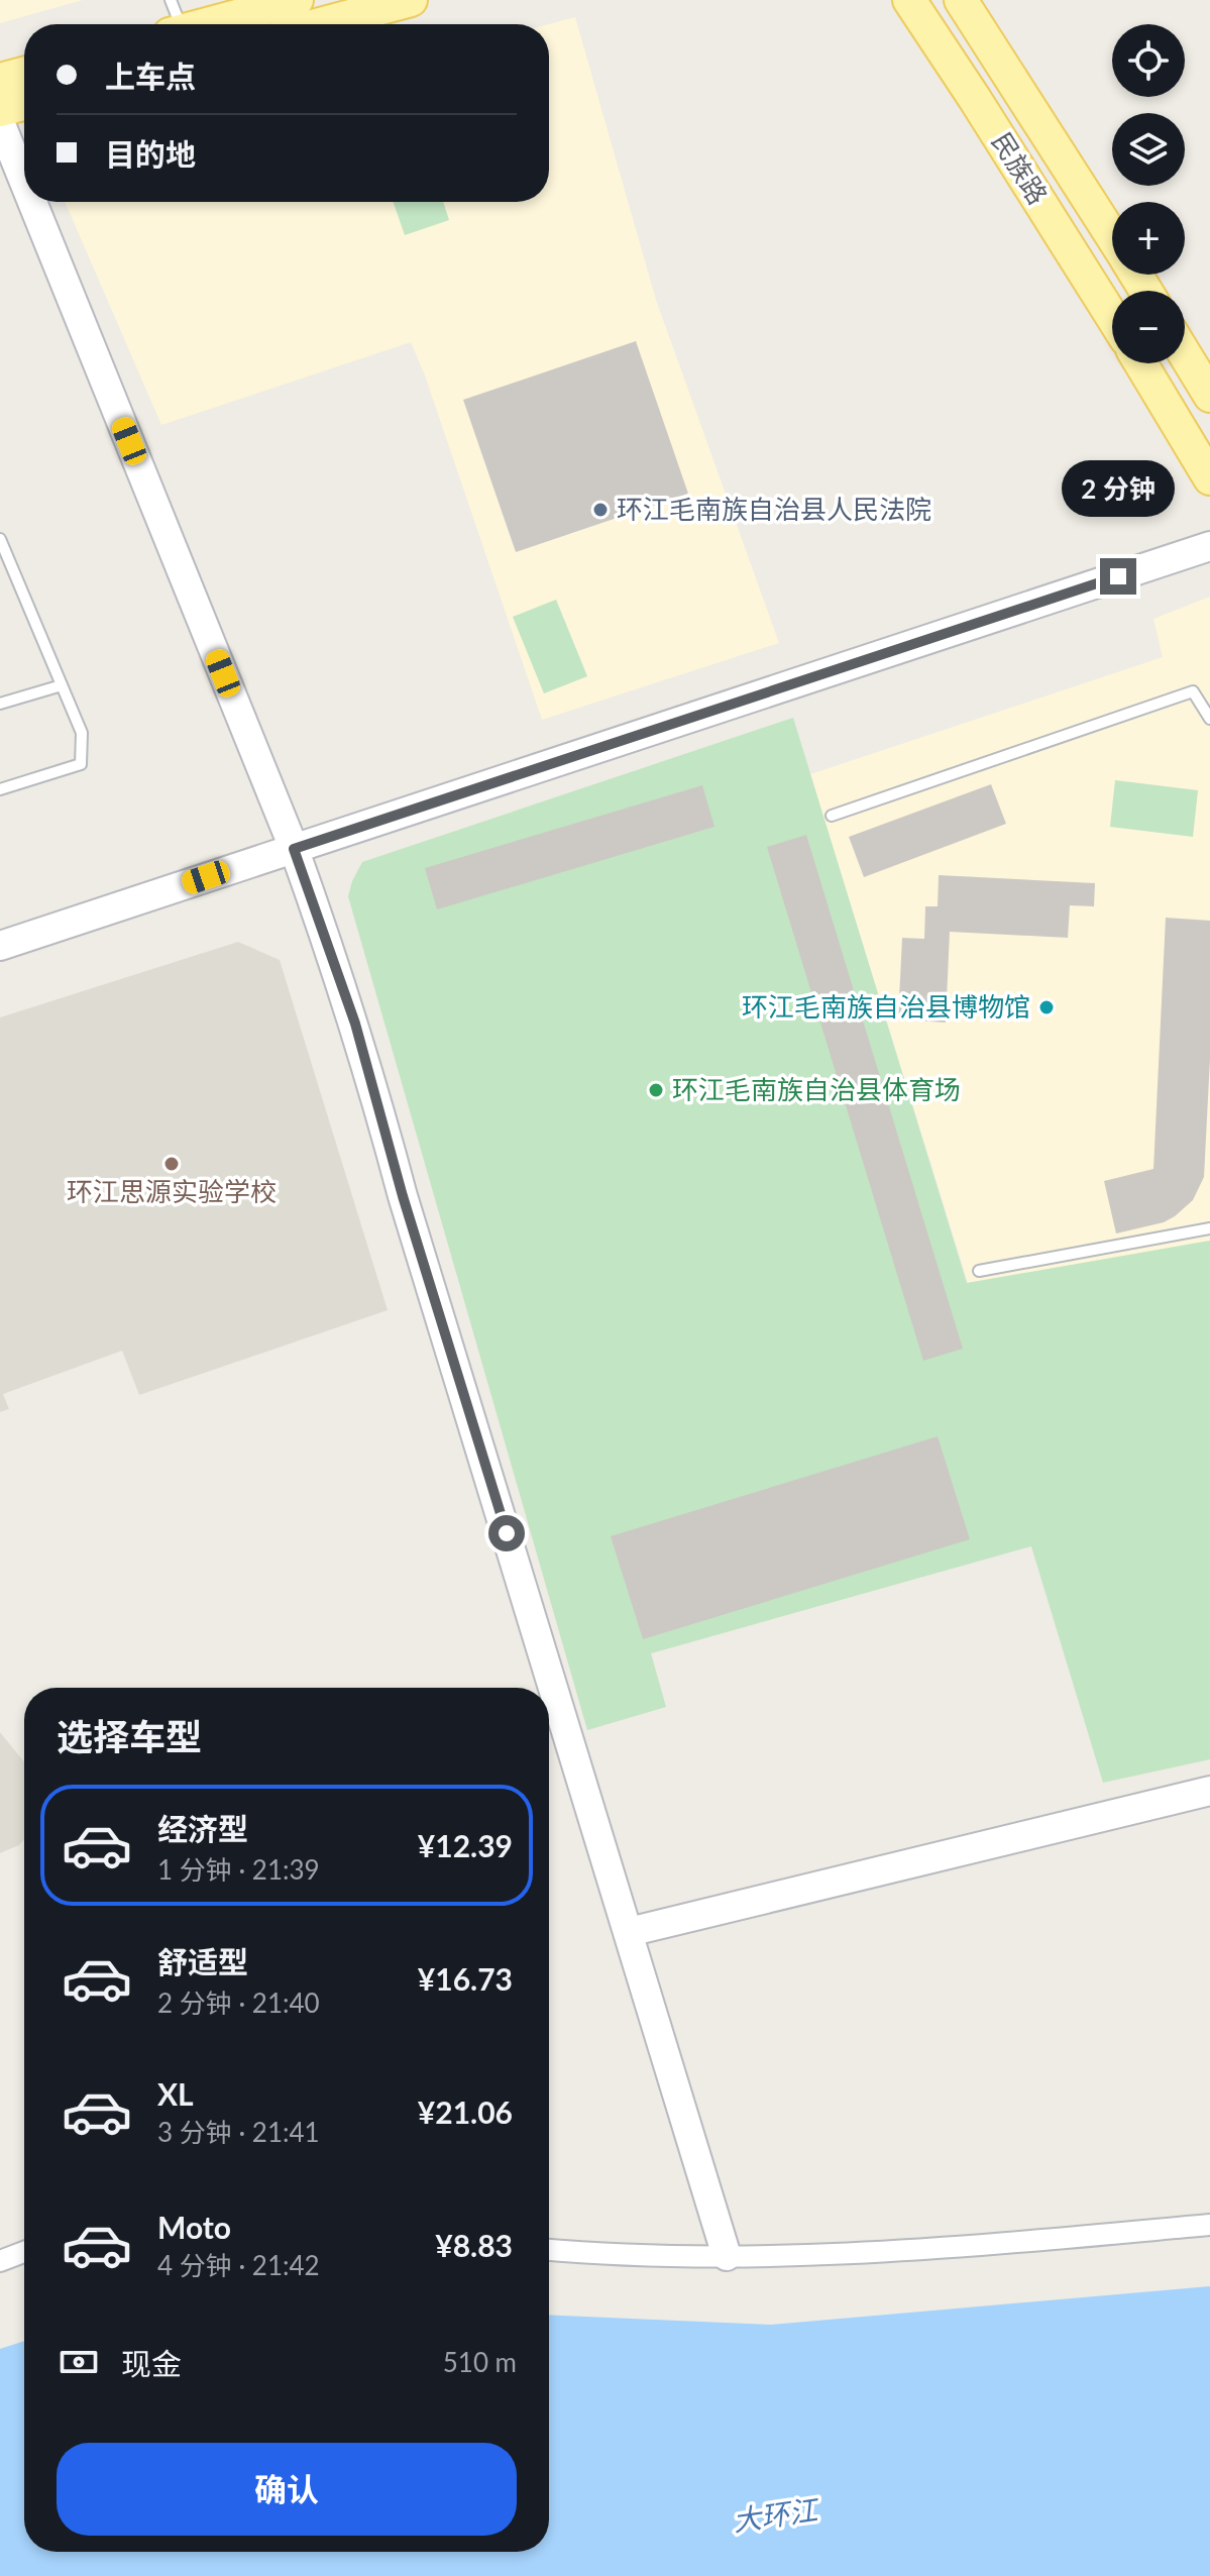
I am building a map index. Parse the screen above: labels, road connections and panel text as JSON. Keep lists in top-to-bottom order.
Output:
{
  "streets": {
    "main road": ["民族路"]
  },
  "water": ["大环江"],
  "places": [
    "环江毛南族自治县人民法院",
    "环江毛南族自治县博物馆",
    "环江毛南族自治县体育场",
    "环江思源实验学校"
  ],
  "page": {
    "map_buttons": ["+", "−"],
    "banner": ["上车点", "目的地"],
    "bubble": "2 分钟",
    "heading": "选择车型",
    "list": [
      {
        "name": "经济型",
        "note": "1 分钟 · 21:39",
        "value": "¥12.39"
      },
      {
        "name": "舒适型",
        "note": "2 分钟 · 21:40",
        "value": "¥16.73"
      },
      {
        "name": "XL",
        "note": "3 分钟 · 21:41",
        "value": "¥21.06"
      },
      {
        "name": "Moto",
        "note": "4 分钟 · 21:42",
        "value": "¥8.83"
      }
    ],
    "pay": ["现金", "510 m"],
    "buttons": "确认"
  }
}
